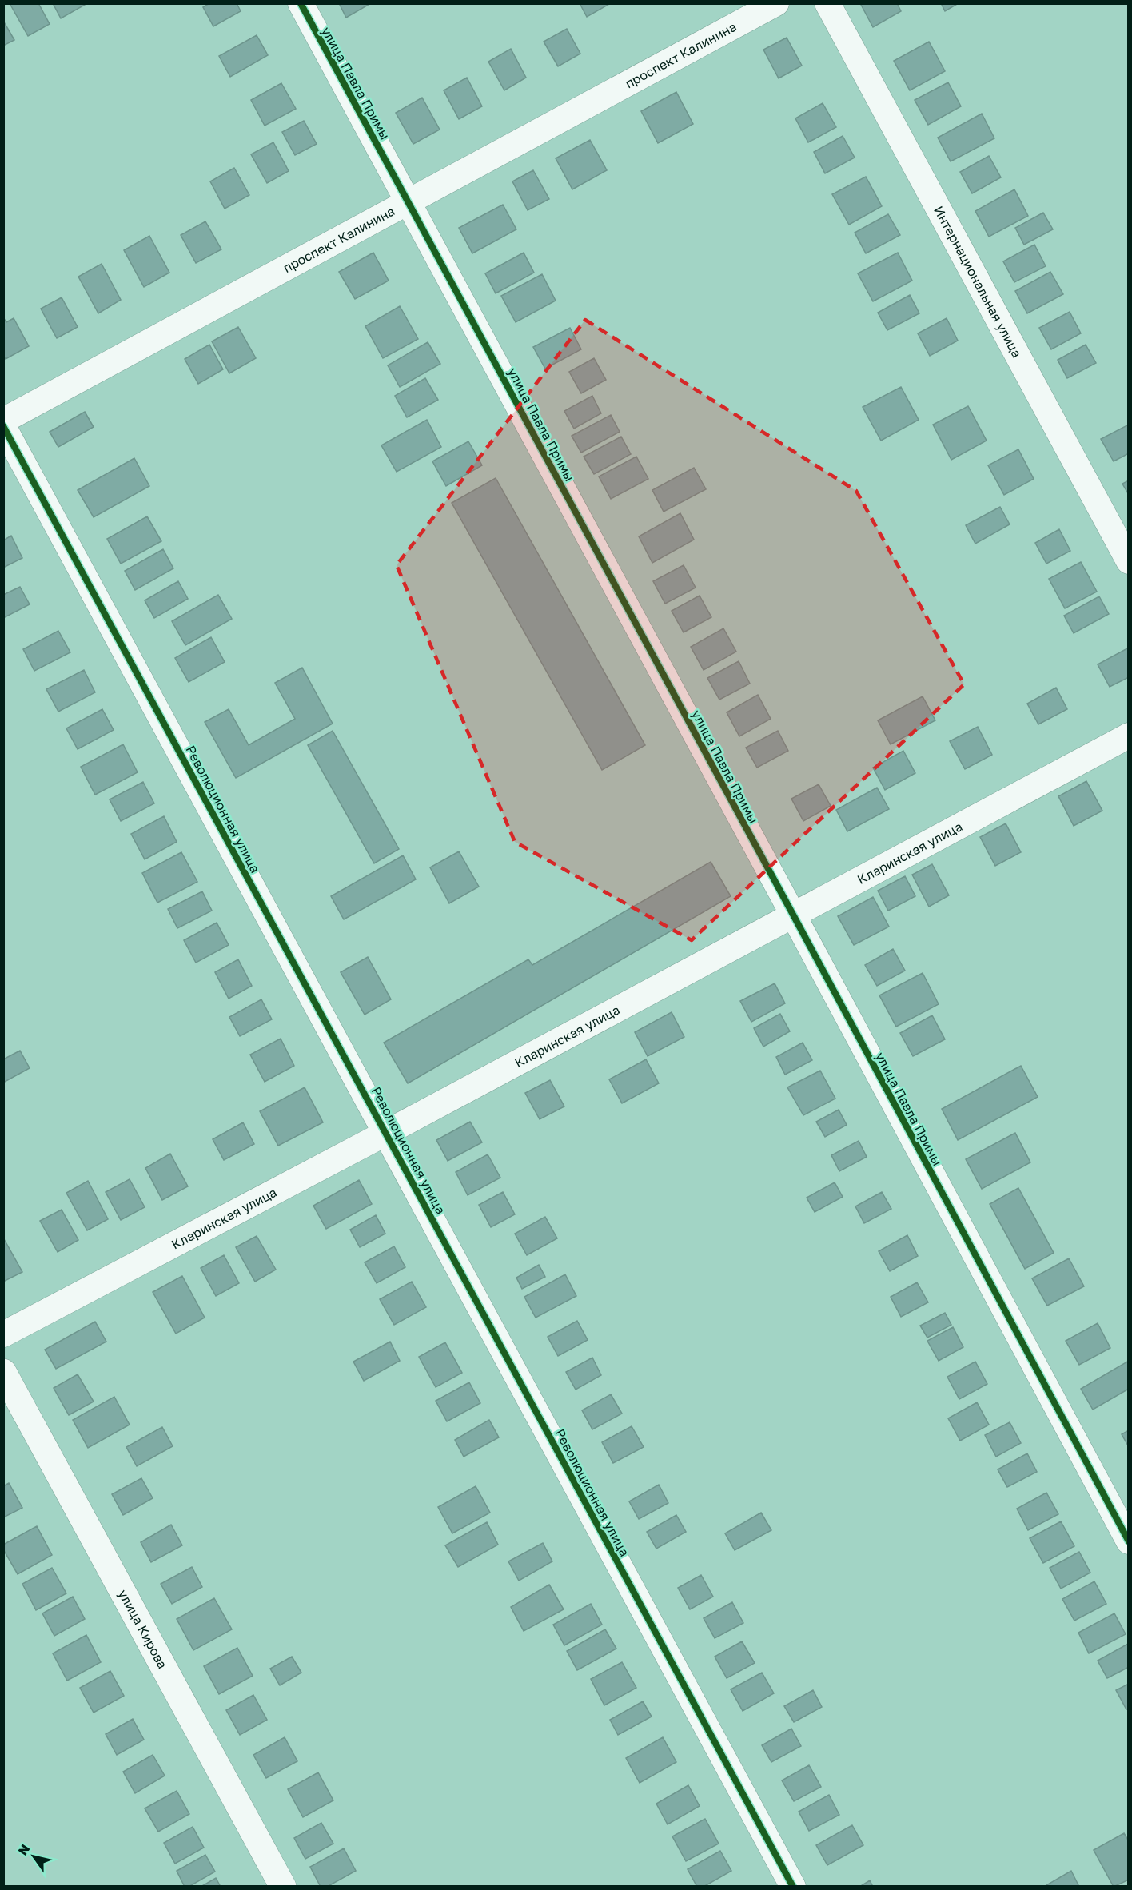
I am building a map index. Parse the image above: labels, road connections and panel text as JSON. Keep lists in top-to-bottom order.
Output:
{
  "streets": {
    "street": [
      "проспект Калинина",
      "улица Павла Примы",
      "Интернациональная улица",
      "Революционная улица",
      "Кларинская улица",
      "улица Кирова"
    ]
  },
  "crossings": [
    ["проспект Калинина", "улица Павла Примы"],
    ["улица Павла Примы", "Кларинская улица"],
    ["Революционная улица", "Кларинская улица"]
  ],
  "north": "top left"
}
